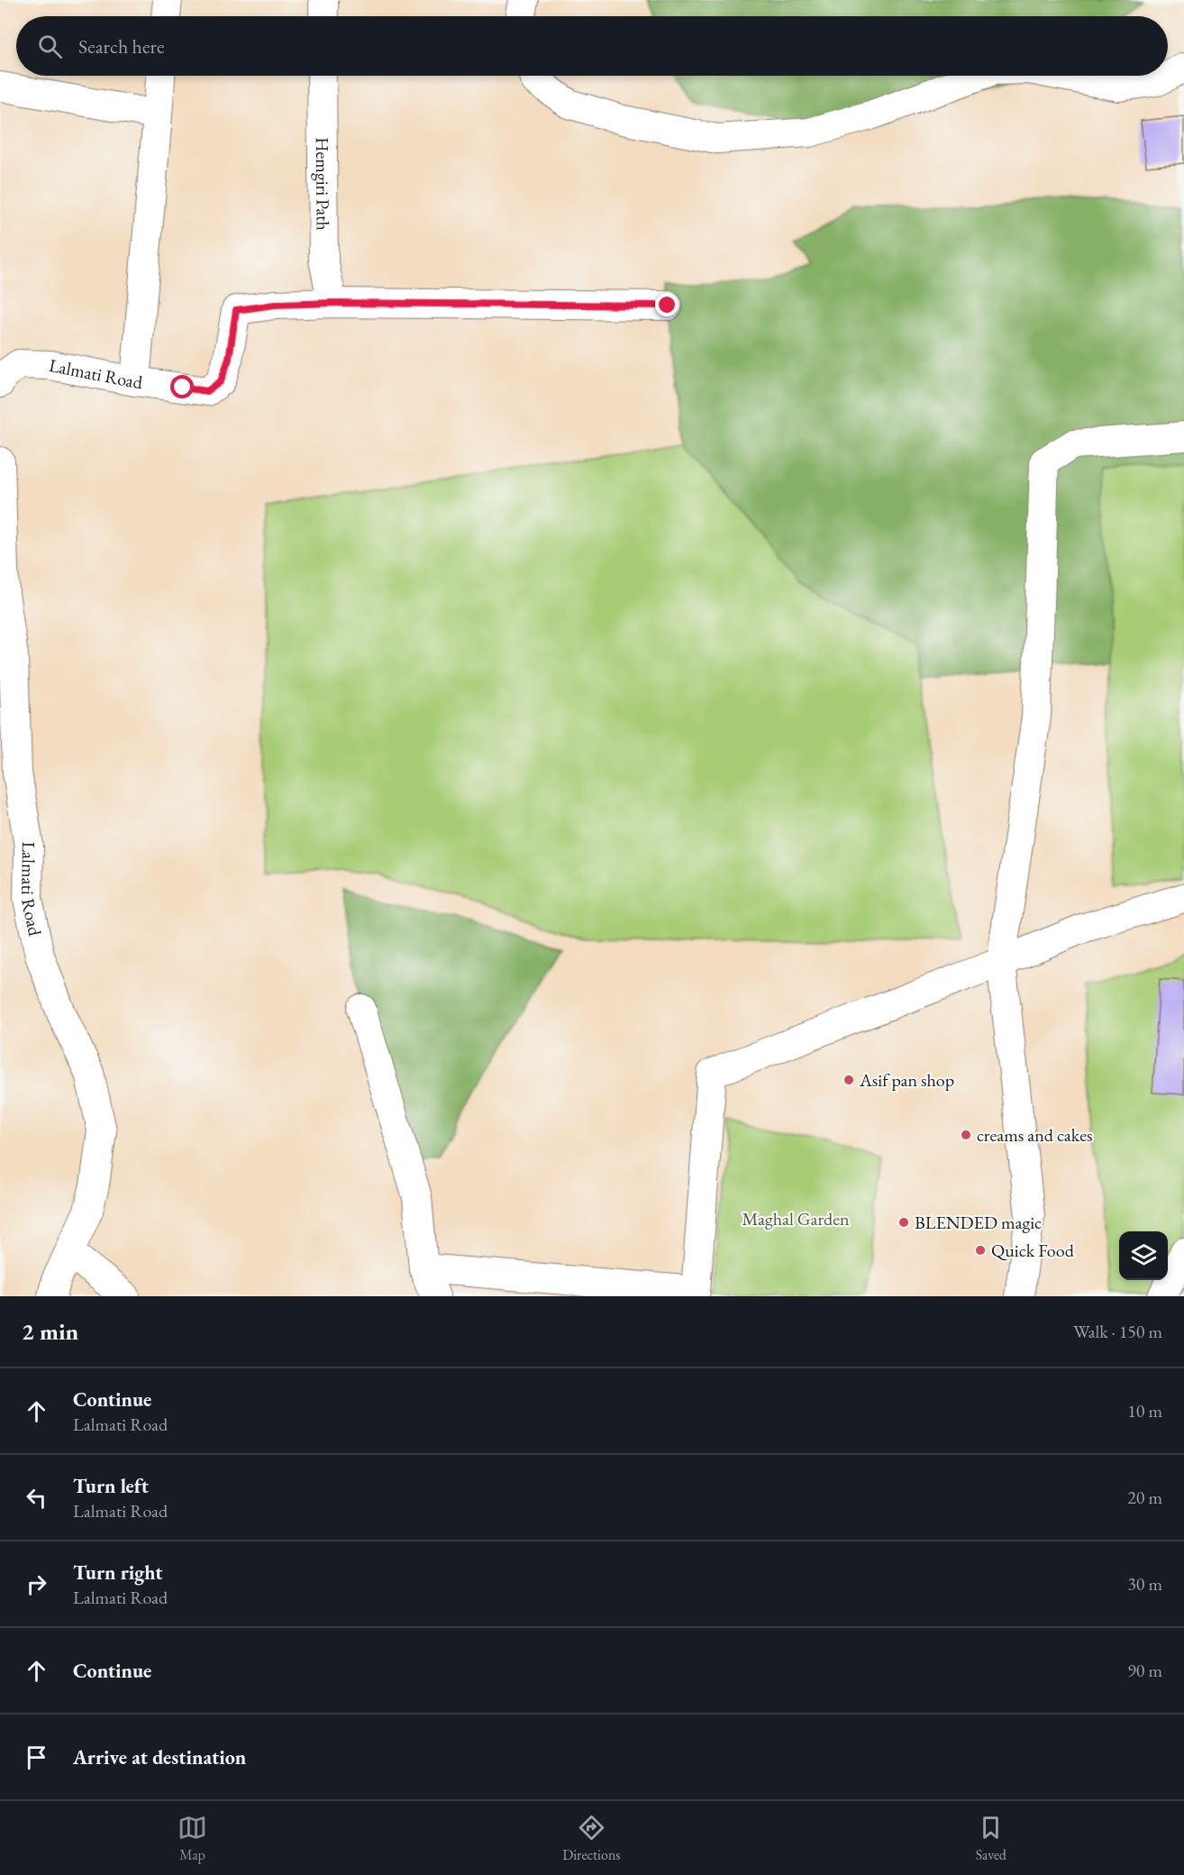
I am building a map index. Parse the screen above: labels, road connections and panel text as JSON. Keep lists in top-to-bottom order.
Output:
{
  "streets": {
    "street": ["Hemgiri Path", "Lalmati Road"]
  },
  "crossings": [
    ["Hemgiri Path", "Lalmati Road"]
  ],
  "parks": ["Maghal Garden"],
  "places": [
    "Asif pan shop",
    "creams and cakes",
    "BLENDED magic",
    "Quick Food"
  ],
  "page": {
    "search": "Search here",
    "heading": ["2 min", "Walk · 150 m"],
    "list": [
      ["Continue", "Lalmati Road", "10 m"],
      ["Turn left", "Lalmati Road", "20 m"],
      ["Turn right", "Lalmati Road", "30 m"],
      ["Continue", "90 m"],
      "Arrive at destination"
    ],
    "nav": ["Map", "Directions", "Saved"]
  }
}
